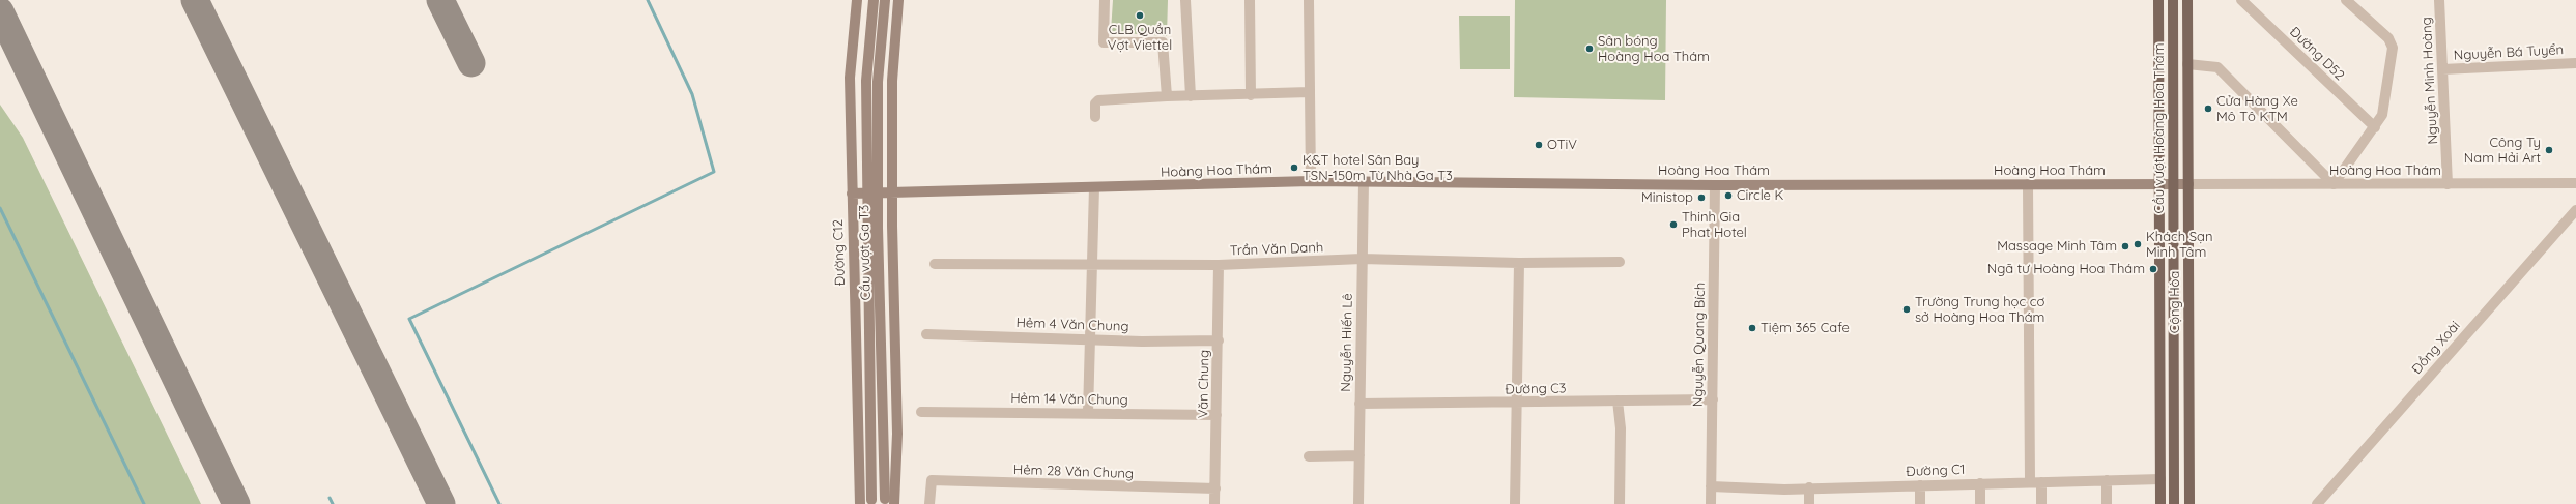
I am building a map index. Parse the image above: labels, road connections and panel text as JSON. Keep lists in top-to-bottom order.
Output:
{
  "streets": {
    "main road": [
      "Cầu vượt Hoàng Hoa Thám",
      "Hoàng Hoa Thám",
      "Đường C12",
      "Cầu vượt Ga T3",
      "Cộng Hòa"
    ],
    "street": [
      "Nguyễn Bá Tuyển",
      "Đường D52",
      "Nguyễn Minh Hoàng",
      "Trần Văn Danh",
      "Hẻm 4 Văn Chung",
      "Nguyễn Hiến Lê",
      "Nguyễn Quang Bích",
      "Đồng Xoài",
      "Văn Chung",
      "Đường C3",
      "Hẻm 14 Văn Chung",
      "Đường C1",
      "Hẻm 28 Văn Chung"
    ]
  },
  "crossings": [
    ["Nguyễn Bá Tuyển", "Nguyễn Minh Hoàng"],
    ["Nguyễn Minh Hoàng", "Hoàng Hoa Thám"],
    ["Hoàng Hoa Thám", "Đường C12"],
    ["Hoàng Hoa Thám", "Cộng Hòa"],
    ["Hoàng Hoa Thám", "Nguyễn Hiến Lê"],
    ["Hoàng Hoa Thám", "Nguyễn Quang Bích"],
    ["Trần Văn Danh", "Nguyễn Hiến Lê"],
    ["Trần Văn Danh", "Văn Chung"],
    ["Cộng Hòa", "Đường C1"],
    ["Hẻm 4 Văn Chung", "Văn Chung"],
    ["Nguyễn Hiến Lê", "Đường C3"],
    ["Nguyễn Quang Bích", "Đường C3"],
    ["Nguyễn Quang Bích", "Đường C1"],
    ["Văn Chung", "Hẻm 14 Văn Chung"],
    ["Văn Chung", "Hẻm 28 Văn Chung"]
  ],
  "places": [
    "CLB Quần Vợt Viettel",
    "Sân bóng Hoàng Hoa Thám",
    "Cửa Hàng Xe Mô Tô KTM",
    "OTiV",
    "Công Ty Nam Hải Art",
    "K&T hotel Sân Bay TSN-150m Từ Nhà Ga T3",
    "Circle K",
    "Ministop",
    "Thinh Gia Phat Hotel",
    "Khách Sạn Minh Tâm",
    "Massage Minh Tâm",
    "Ngã tư Hoàng Hoa Thám",
    "Trường Trung học cơ sở Hoàng Hoa Thám",
    "Tiệm 365 Cafe"
  ]
}
